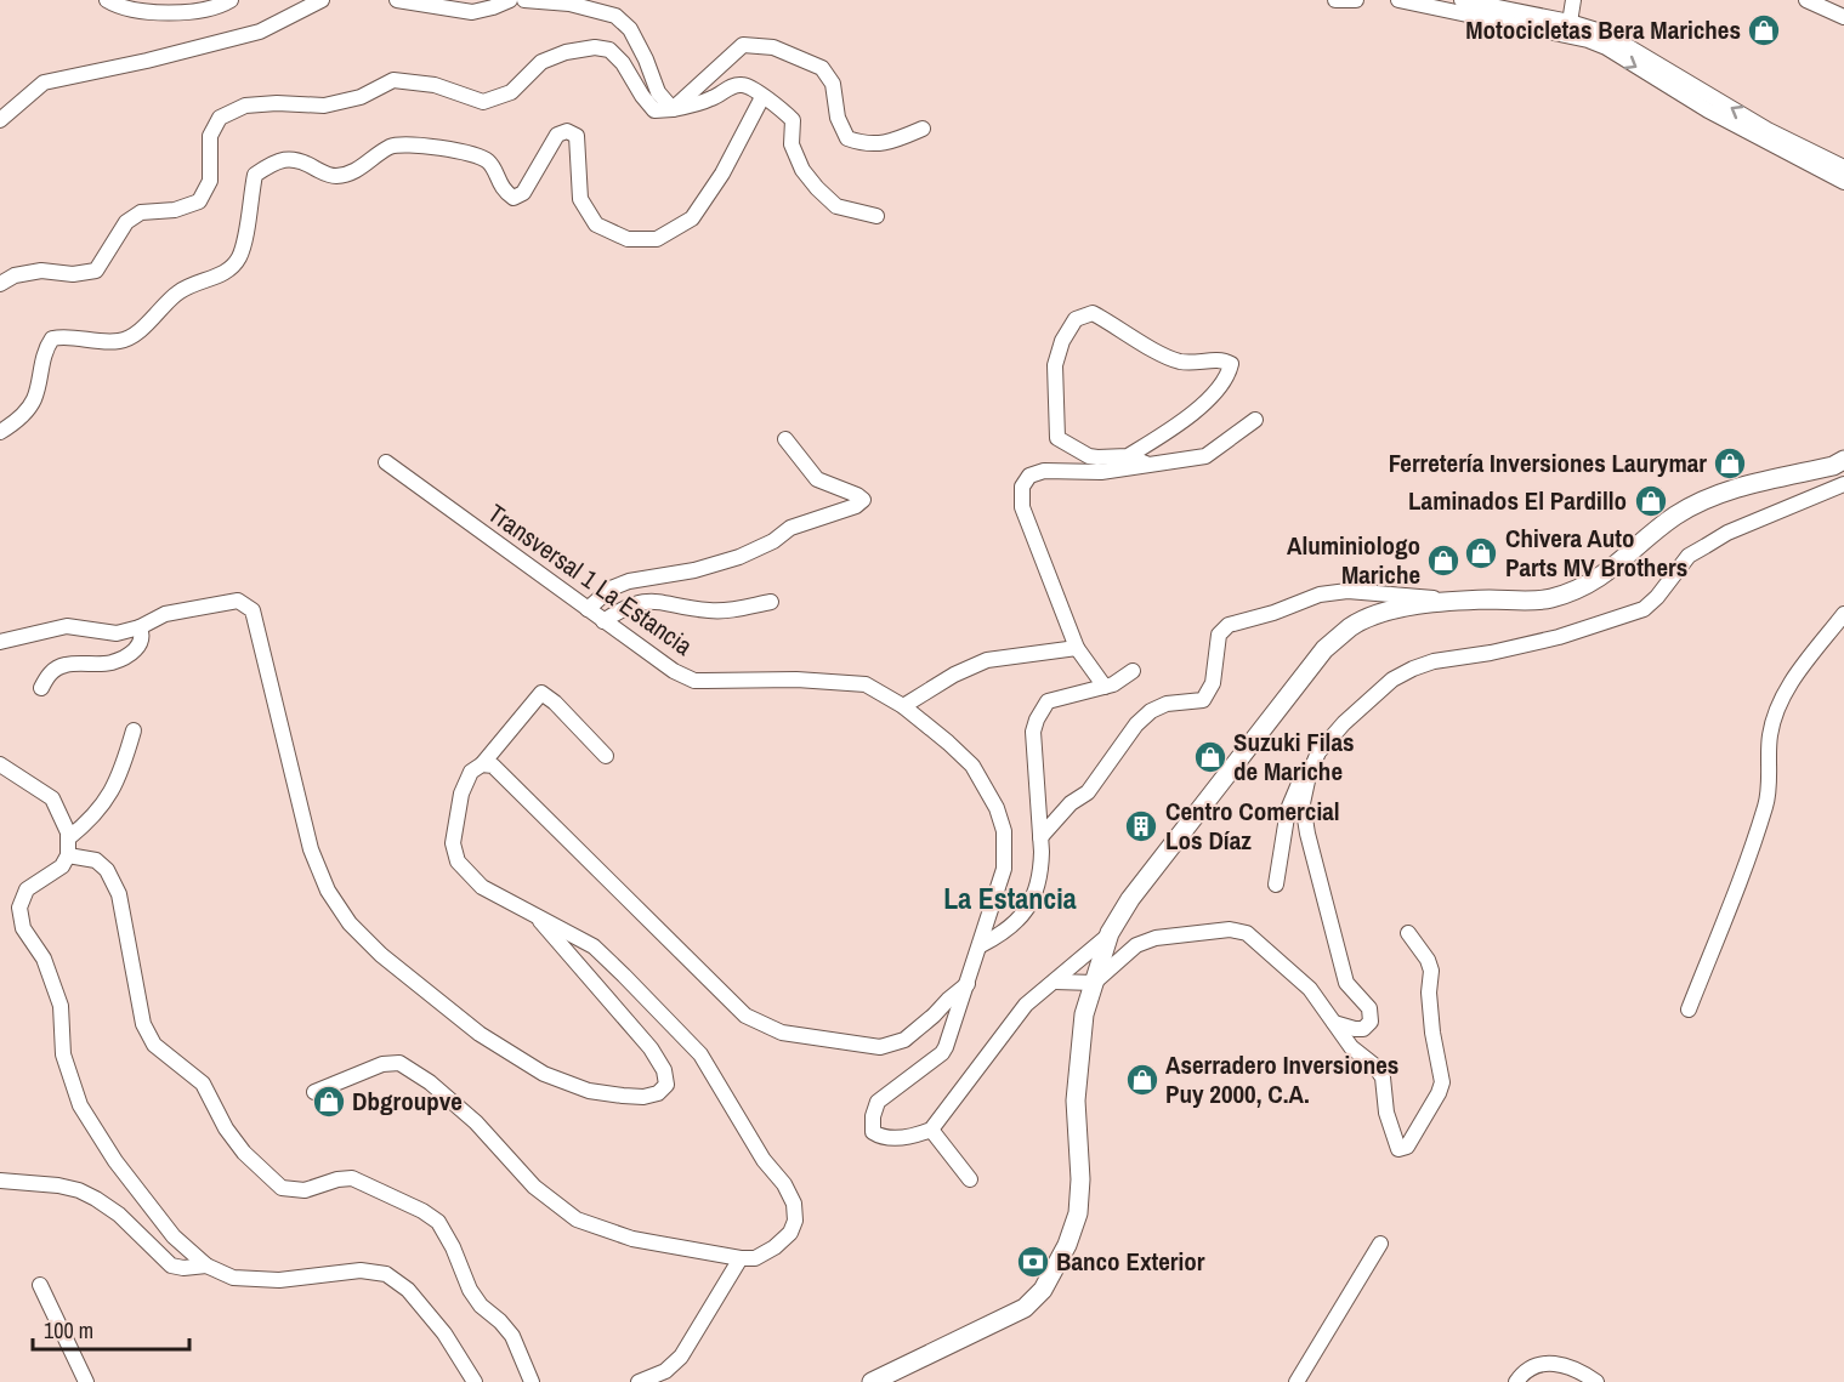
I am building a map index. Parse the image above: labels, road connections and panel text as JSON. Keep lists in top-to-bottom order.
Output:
{
  "streets": {
    "street": ["Transversal 1 La Estancia"]
  },
  "districts": ["La Estancia"],
  "places": {
    "shop": [
      "Motocicletas Bera Mariches",
      "Ferretería Inversiones Laurymar",
      "Laminados El Pardillo",
      "Chivera Auto Parts MV Brothers",
      "Aluminiologo Mariche",
      "Suzuki Filas de Mariche",
      "Aserradero Inversiones Puy 2000, C.A.",
      "Dbgroupve"
    ],
    "building": ["Centro Comercial Los Díaz"],
    "bank": ["Banco Exterior"]
  },
  "scale_bar": "100 m"
}
